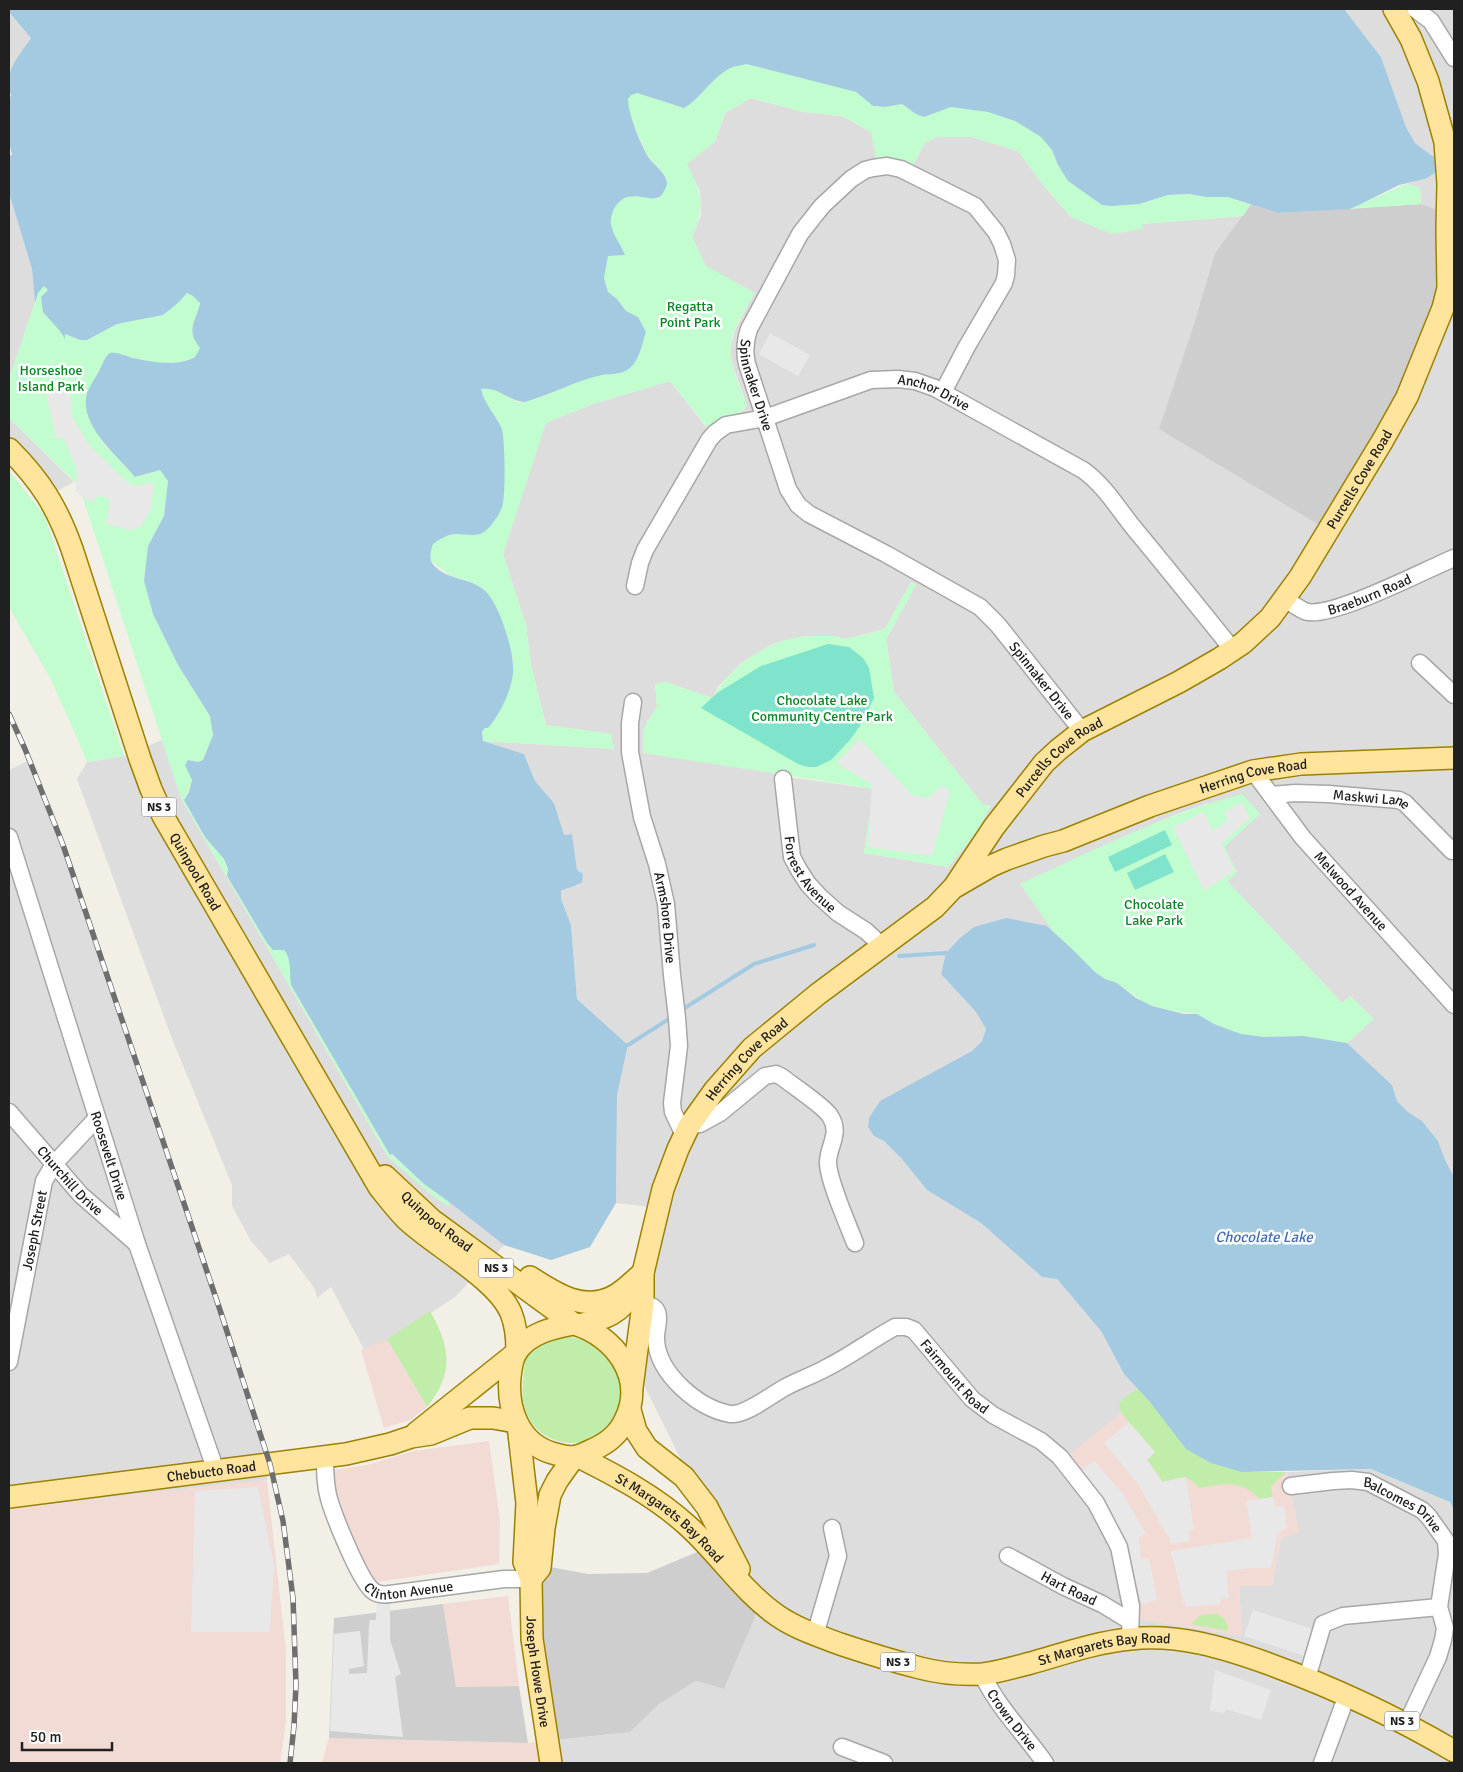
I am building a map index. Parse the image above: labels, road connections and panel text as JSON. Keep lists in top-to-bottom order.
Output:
{
  "streets": {
    "main road": [
      "Purcells Cove Road",
      "Herring Cove Road",
      "NS 3",
      "Quinpool Road",
      "Chebucto Road",
      "St Margarets Bay Road",
      "Joseph Howe Drive"
    ],
    "street": [
      "Spinnaker Drive",
      "Anchor Drive",
      "Braeburn Road",
      "Maskwi Lane",
      "Forrest Avenue",
      "Melwood Avenue",
      "Armshore Drive",
      "Roosevelt Drive",
      "Churchill Drive",
      "Joseph Street",
      "Fairmount Road",
      "Balcomes Drive",
      "Clinton Avenue",
      "Hart Road",
      "Crown Drive"
    ]
  },
  "crossings": [
    ["Spinnaker Drive", "Anchor Drive"],
    ["Spinnaker Drive", "Purcells Cove Road"],
    ["Anchor Drive", "Purcells Cove Road"],
    ["Purcells Cove Road", "Braeburn Road"],
    ["Purcells Cove Road", "Herring Cove Road"],
    ["Herring Cove Road", "Quinpool Road"],
    ["Herring Cove Road", "Forrest Avenue"],
    ["Herring Cove Road", "Melwood Avenue"],
    ["Herring Cove Road", "Armshore Drive"],
    ["Herring Cove Road", "Fairmount Road"],
    ["Herring Cove Road", "Chebucto Road"],
    ["Herring Cove Road", "St Margarets Bay Road"],
    ["Herring Cove Road", "Joseph Howe Drive"],
    ["Maskwi Lane", "Melwood Avenue"],
    ["Quinpool Road", "Chebucto Road"],
    ["Quinpool Road", "St Margarets Bay Road"],
    ["Quinpool Road", "Joseph Howe Drive"],
    ["Roosevelt Drive", "Churchill Drive"],
    ["Roosevelt Drive", "Joseph Street"],
    ["Roosevelt Drive", "Chebucto Road"],
    ["Churchill Drive", "Joseph Street"],
    ["Fairmount Road", "St Margarets Bay Road"],
    ["Fairmount Road", "Hart Road"],
    ["Chebucto Road", "St Margarets Bay Road"],
    ["Chebucto Road", "Clinton Avenue"],
    ["Chebucto Road", "Joseph Howe Drive"],
    ["St Margarets Bay Road", "Hart Road"],
    ["St Margarets Bay Road", "Joseph Howe Drive"],
    ["St Margarets Bay Road", "Crown Drive"],
    ["Clinton Avenue", "Joseph Howe Drive"]
  ],
  "water": ["Chocolate Lake"],
  "parks": [
    "Regatta Point Park",
    "Horseshoe Island Park",
    "Chocolate Lake Community Centre Park",
    "Chocolate Lake Park"
  ],
  "scale_bar": "50 m"
}
